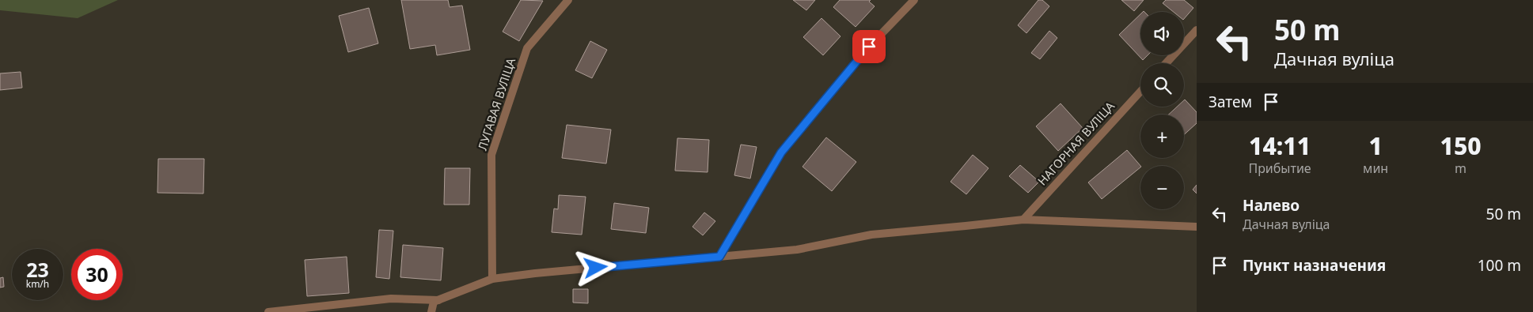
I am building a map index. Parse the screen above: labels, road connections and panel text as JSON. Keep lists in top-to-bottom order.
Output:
{
  "streets": {
    "street": ["ЛУГАВАЯ ВУЛІЦА", "НАГОРНАЯ ВУЛІЦА"]
  },
  "page": {
    "turn": ["50 m", "Дачная вуліца"],
    "map_buttons": ["+", "−"],
    "then": "Затем",
    "eta": [
      "14:11",
      "Прибытие",
      "1",
      "мин",
      "150",
      "m"
    ],
    "list": [
      {
        "name": "Налево",
        "note": "Дачная вуліца",
        "value": "50 m"
      },
      {
        "name": "Пункт назначения",
        "value": "100 m"
      }
    ],
    "speed": "23 km/h",
    "limit": "30"
  }
}
